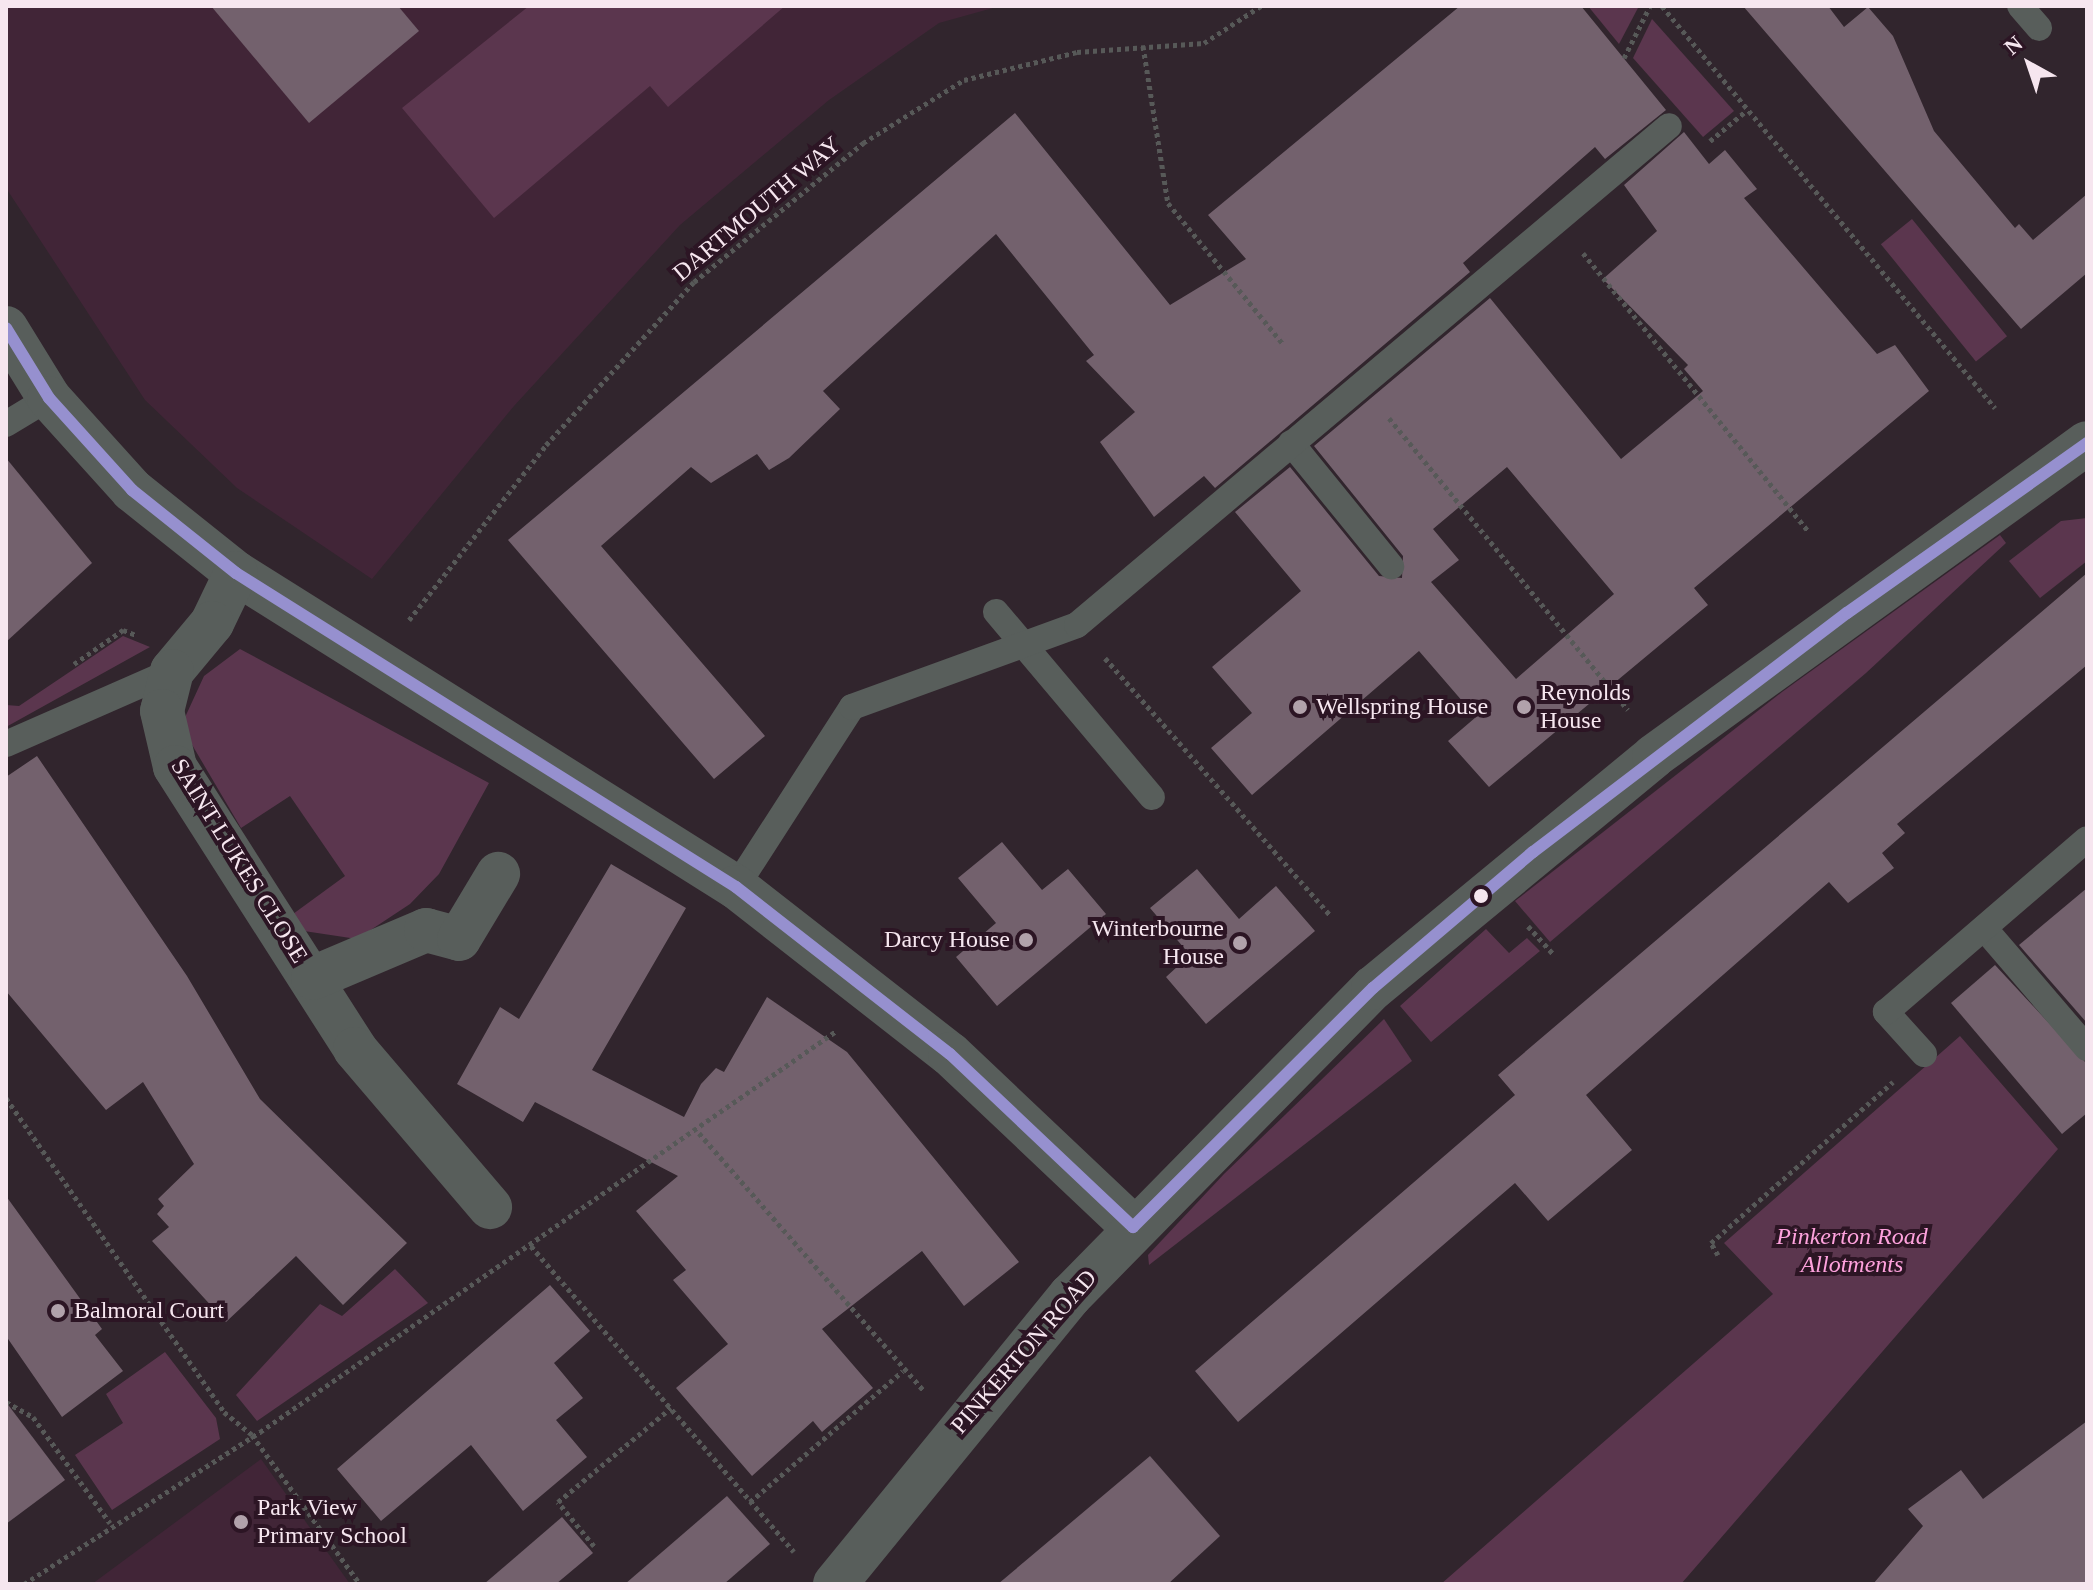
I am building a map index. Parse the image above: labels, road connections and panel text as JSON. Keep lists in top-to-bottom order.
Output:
{
  "streets": {
    "street": ["SAINT LUKES CLOSE", "PINKERTON ROAD"],
    "path": ["DARTMOUTH WAY"]
  },
  "parks": ["Pinkerton Road Allotments"],
  "places": [
    "Wellspring House",
    "Reynolds House",
    "Darcy House",
    "Winterbourne House",
    "Balmoral Court",
    "Park View Primary School"
  ],
  "north": "top left"
}
